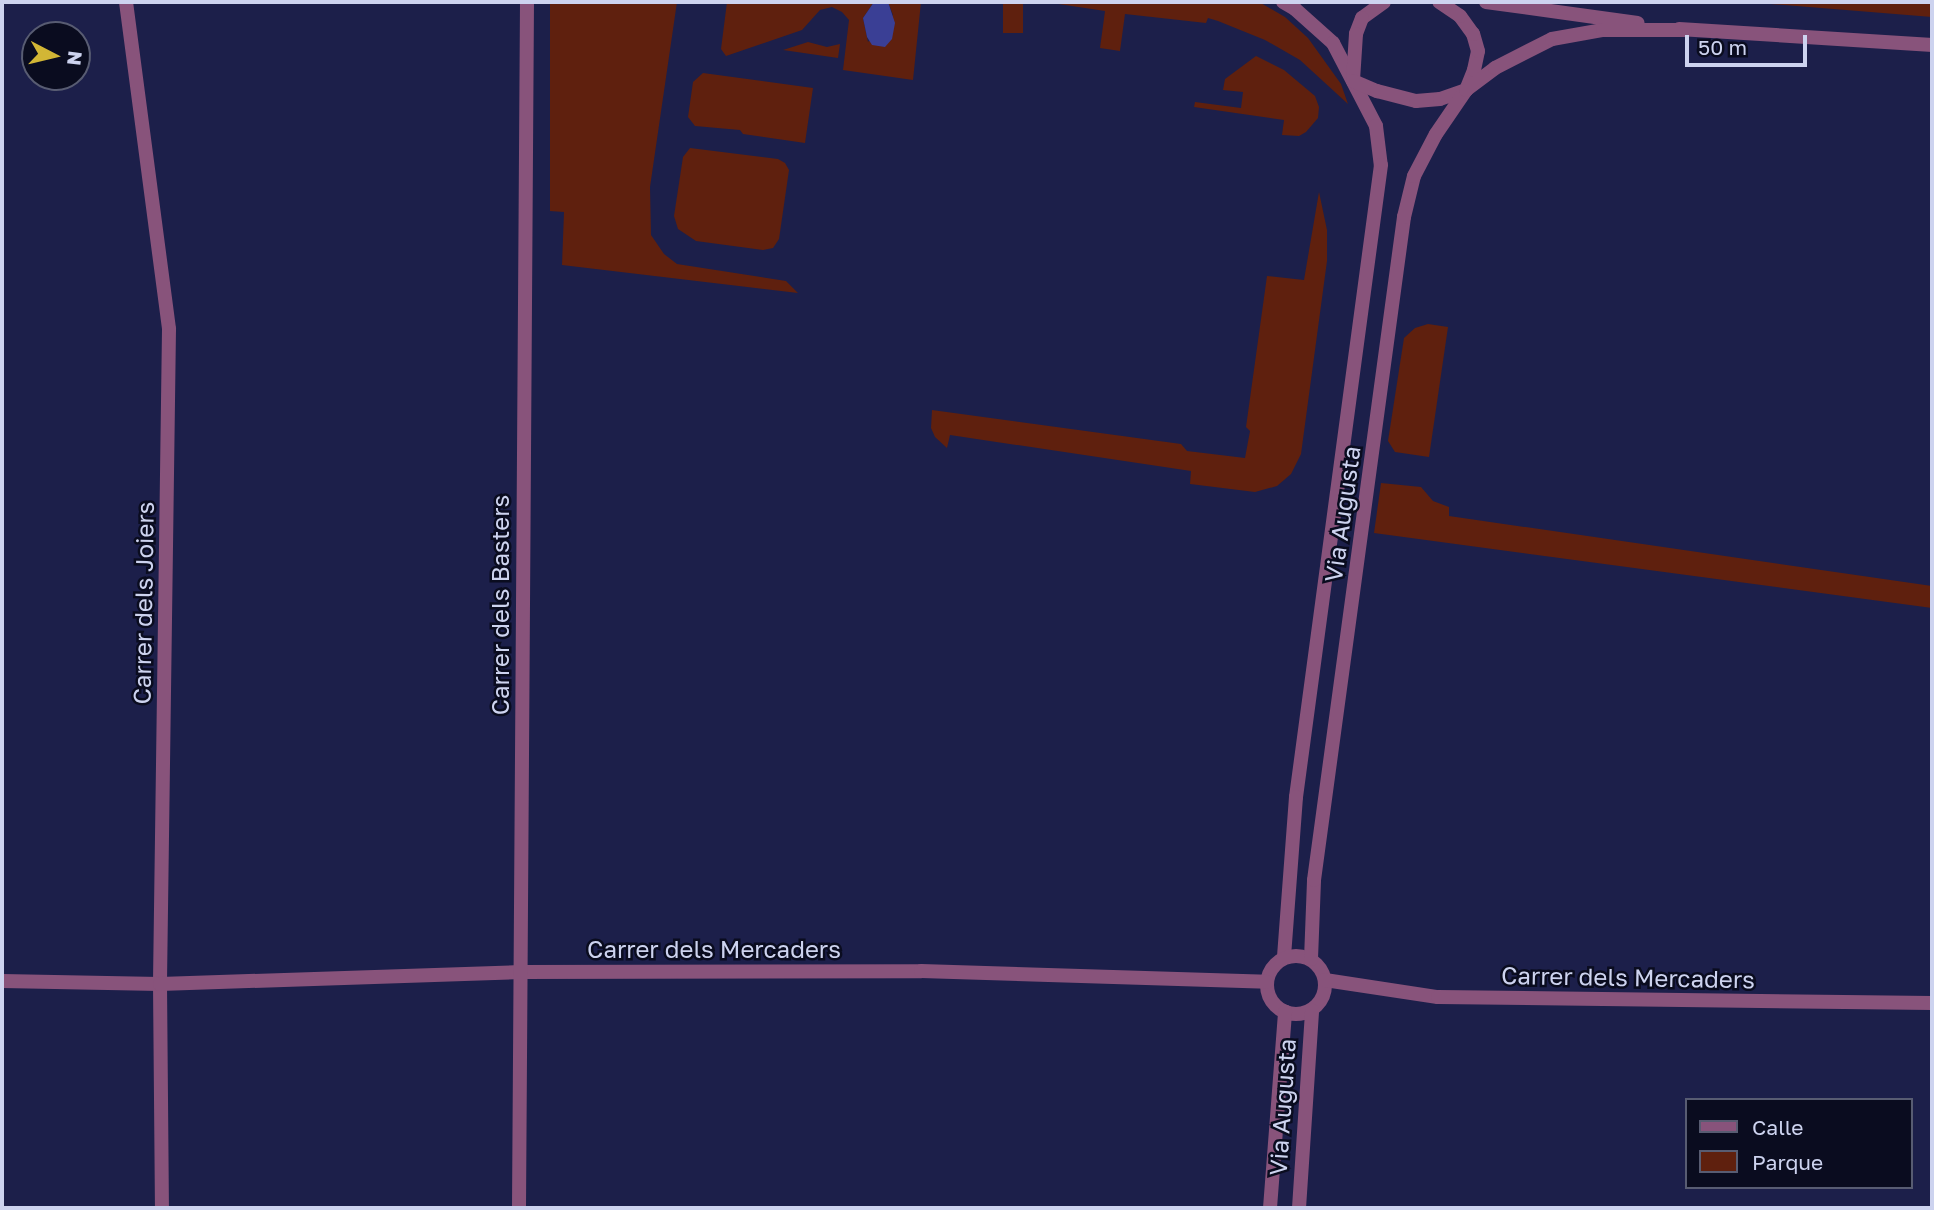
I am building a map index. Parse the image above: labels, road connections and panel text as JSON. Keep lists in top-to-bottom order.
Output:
{
  "streets": {
    "street": [
      "Via Augusta",
      "Carrer dels Joiers",
      "Carrer dels Basters",
      "Carrer dels Mercaders"
    ]
  },
  "crossings": [
    ["Via Augusta", "Carrer dels Mercaders"],
    ["Carrer dels Joiers", "Carrer dels Mercaders"],
    ["Carrer dels Basters", "Carrer dels Mercaders"]
  ],
  "legend": ["Calle", "Parque"],
  "scale_bar": "50 m",
  "north": "right"
}
